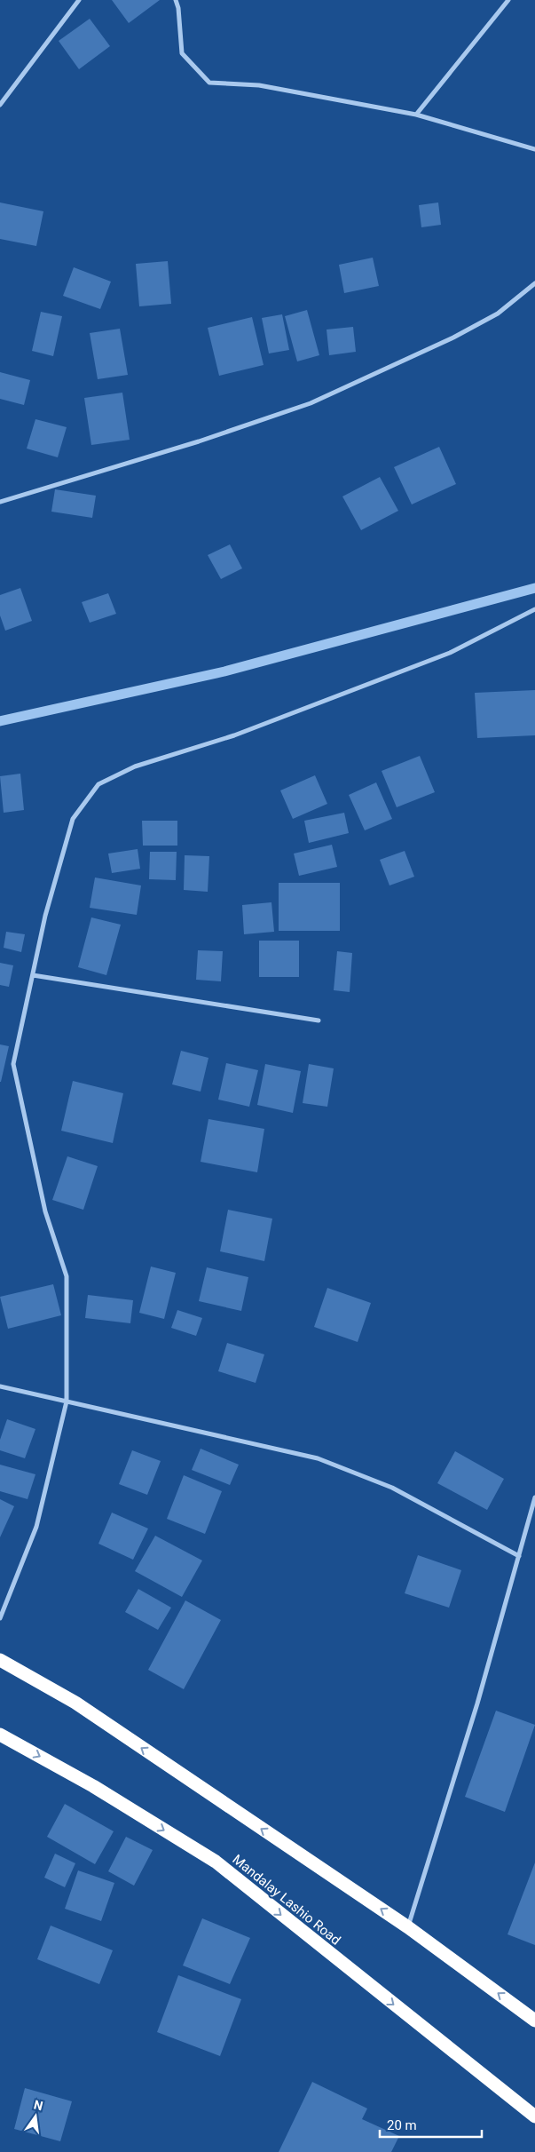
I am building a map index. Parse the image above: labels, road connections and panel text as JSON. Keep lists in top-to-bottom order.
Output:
{
  "streets": {
    "highway": ["Mandalay Lashio Road"]
  },
  "scale_bar": "20 m",
  "north": "top"
}
